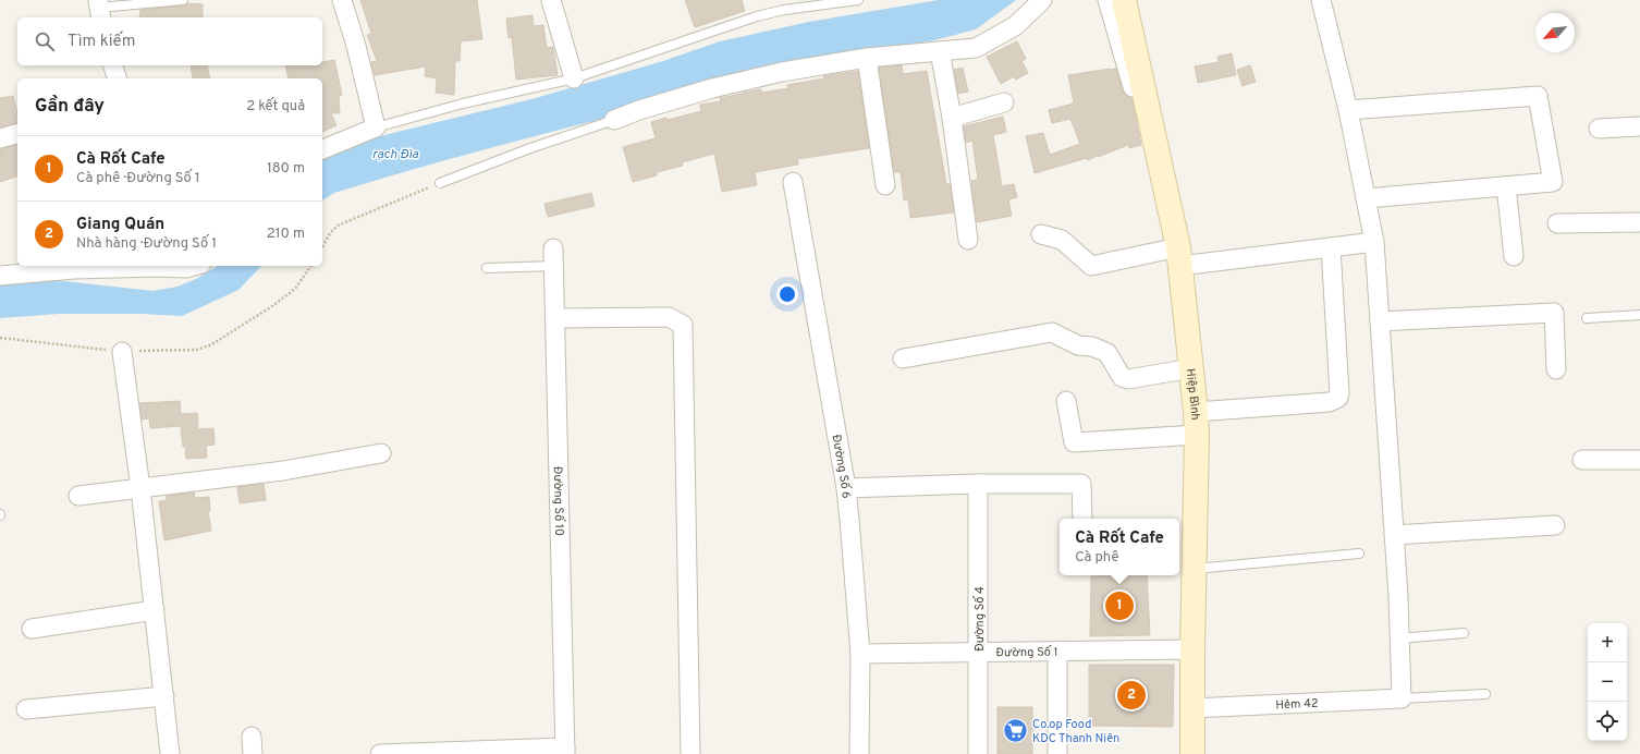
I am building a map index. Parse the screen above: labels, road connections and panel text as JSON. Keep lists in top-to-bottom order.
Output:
{
  "streets": {
    "main road": ["Hiệp Bình"],
    "street": [
      "Đường Số 6",
      "Đường Số 10",
      "Đường Số 4",
      "Đường Số 1",
      "Hẻm 42"
    ]
  },
  "crossings": [
    ["Hiệp Bình", "Đường Số 1"],
    ["Hiệp Bình", "Hẻm 42"],
    ["Đường Số 6", "Đường Số 1"],
    ["Đường Số 4", "Đường Số 1"]
  ],
  "water": ["rạch Đìa"],
  "places": {
    "supermarket": ["Co.op Food KDC Thanh Niên"]
  },
  "north": "bottom left",
  "page": {
    "search": "Tìm kiếm",
    "heading": ["Gần đây", "2 kết quả"],
    "list": [
      {
        "mark": "1",
        "name": "Cà Rốt Cafe",
        "note": "Cà phê · Đường Số 1",
        "value": "180 m"
      },
      {
        "mark": "2",
        "name": "Giang Quán",
        "note": "Nhà hàng · Đường Số 1",
        "value": "210 m"
      }
    ],
    "popup": ["Cà Rốt Cafe", "Cà phê"],
    "pins": ["1", "2"],
    "map_buttons": ["+", "−"]
  }
}
